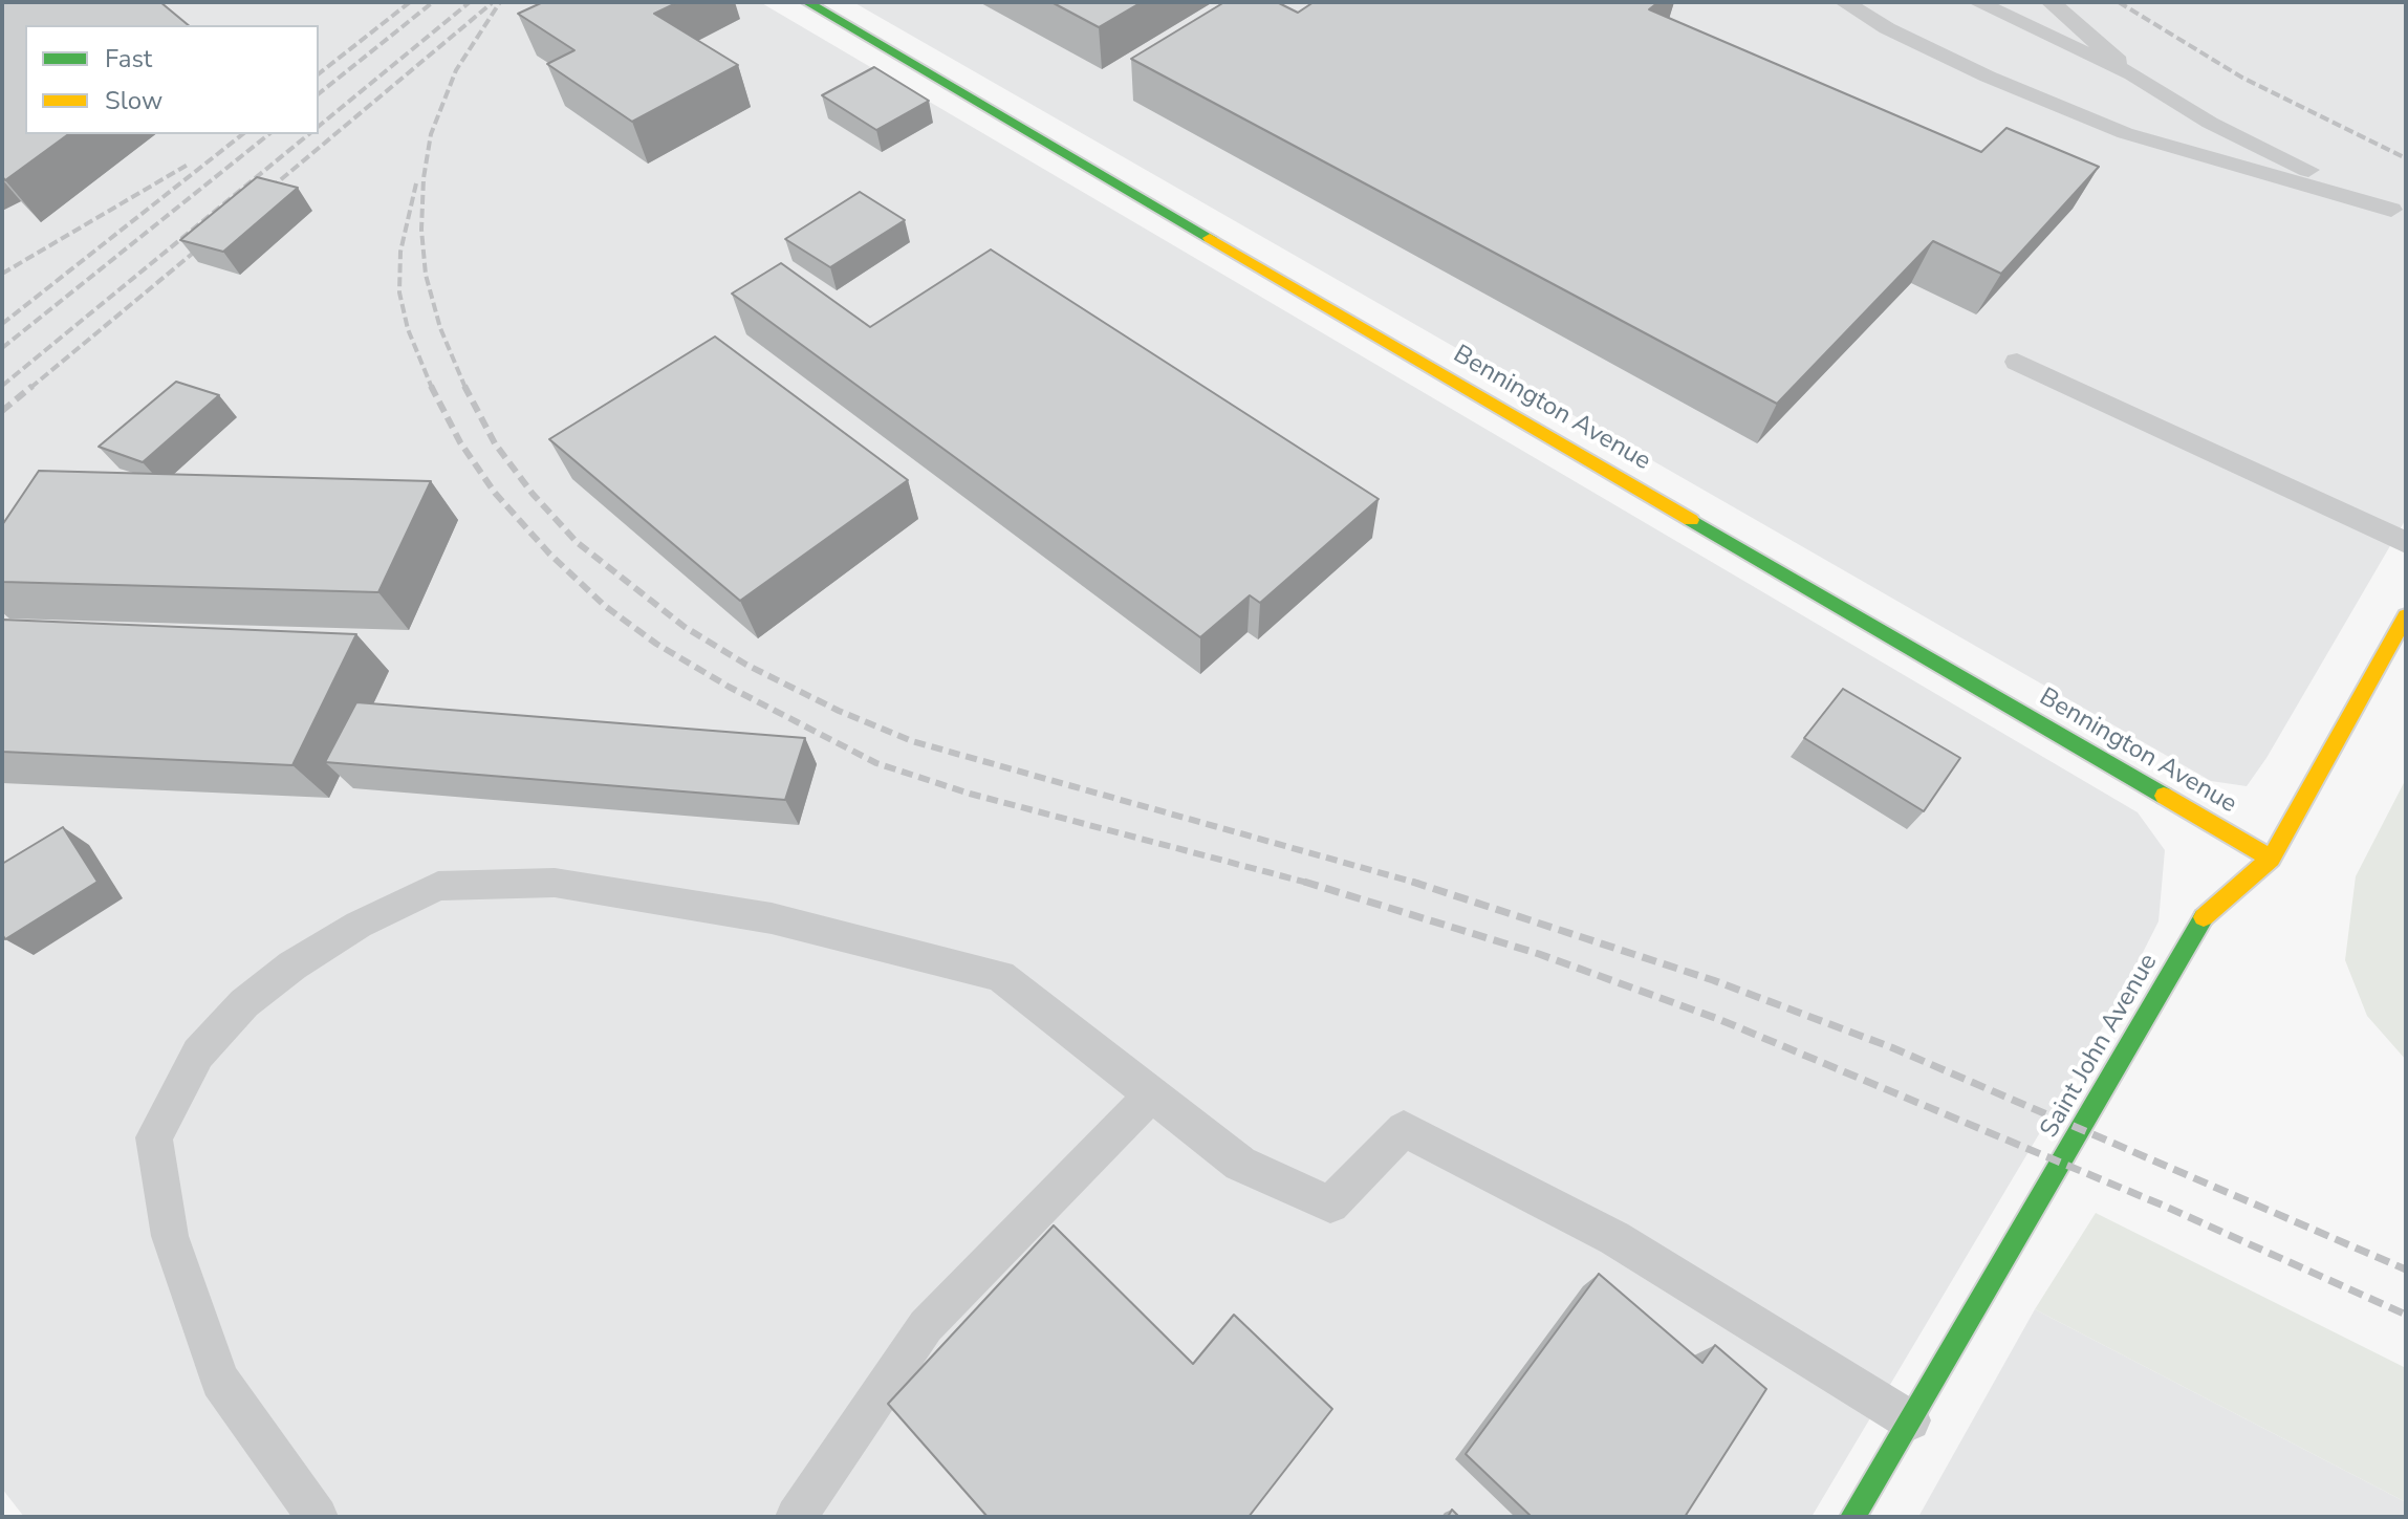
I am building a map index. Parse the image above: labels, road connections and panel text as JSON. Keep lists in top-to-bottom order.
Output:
{
  "streets": {
    "street": ["Bennington Avenue", "Saint John Avenue"]
  },
  "crossings": [
    ["Bennington Avenue", "Saint John Avenue"]
  ],
  "legend": ["Fast", "Slow"]
}
